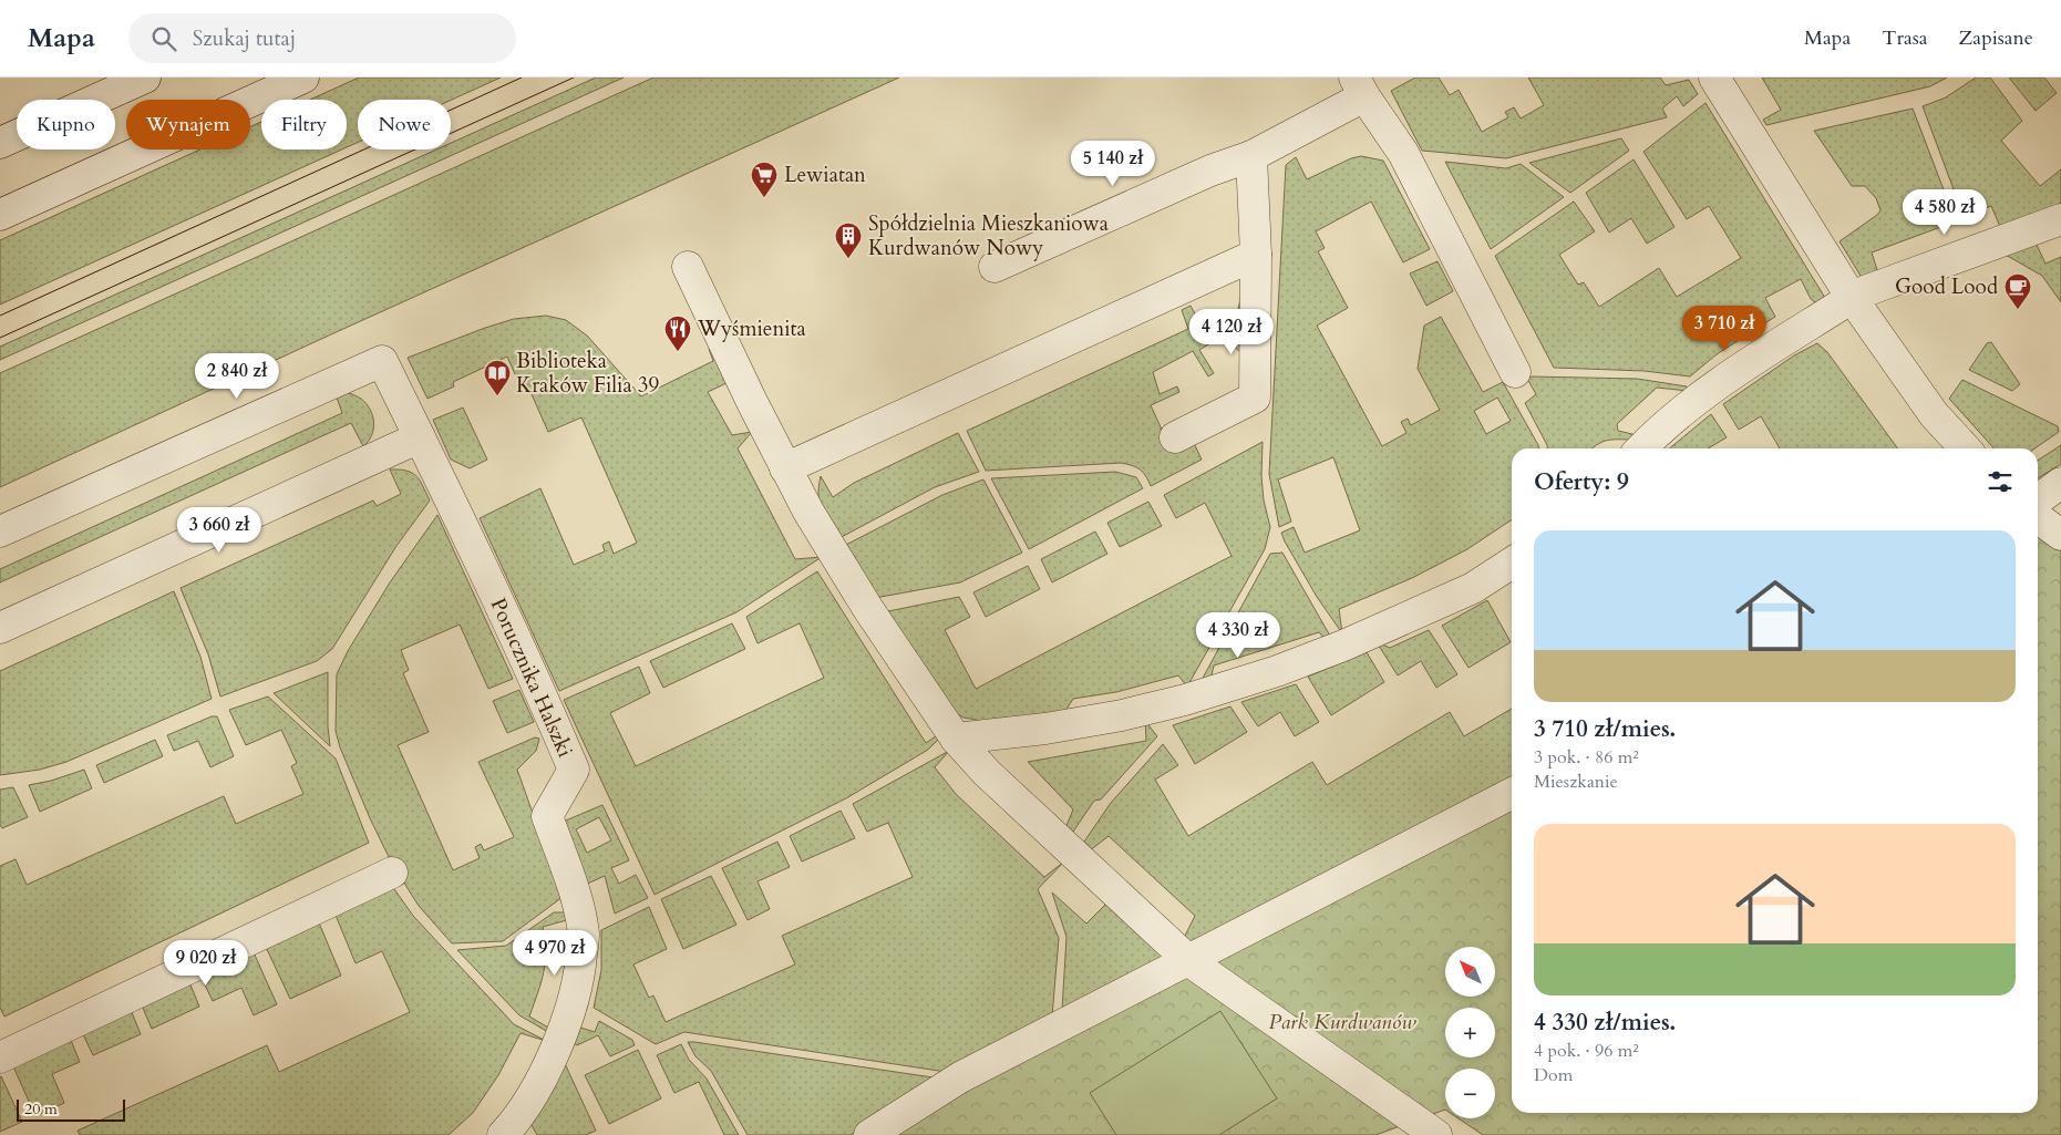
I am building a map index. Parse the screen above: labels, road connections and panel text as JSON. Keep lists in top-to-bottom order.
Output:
{
  "streets": {
    "street": ["Porucznika Halszki"]
  },
  "parks": ["Park Kurdwanów"],
  "places": {
    "supermarket": ["Lewiatan"],
    "building": ["Spółdzielnia Mieszkaniowa Kurdwanów Nowy"],
    "cafe": ["Good Lood"],
    "restaurant": ["Wyśmienita"],
    "library": ["Biblioteka Kraków Filia 39"]
  },
  "scale_bar": "20 m",
  "north": "top left",
  "page": {
    "header": "Mapa",
    "search": "Szukaj tutaj",
    "nav": ["Mapa", "Trasa", "Zapisane"],
    "chip": [
      "Kupno",
      "Wynajem",
      "Filtry",
      "Nowe"
    ],
    "price": [
      "5 140 zł",
      "4 580 zł",
      "3 710 zł",
      "4 120 zł",
      "2 840 zł",
      "3 660 zł",
      "4 330 zł",
      "4 970 zł",
      "9 020 zł"
    ],
    "heading": "Oferty: 9",
    "list": [
      {
        "name": "3 710 zł/mies.",
        "note": "3 pok. · 86 m² · Mieszkanie"
      },
      {
        "name": "4 330 zł/mies.",
        "note": "4 pok. · 96 m² · Dom"
      }
    ],
    "map_buttons": ["+", "−"],
    "scale": "20 m"
  }
}
